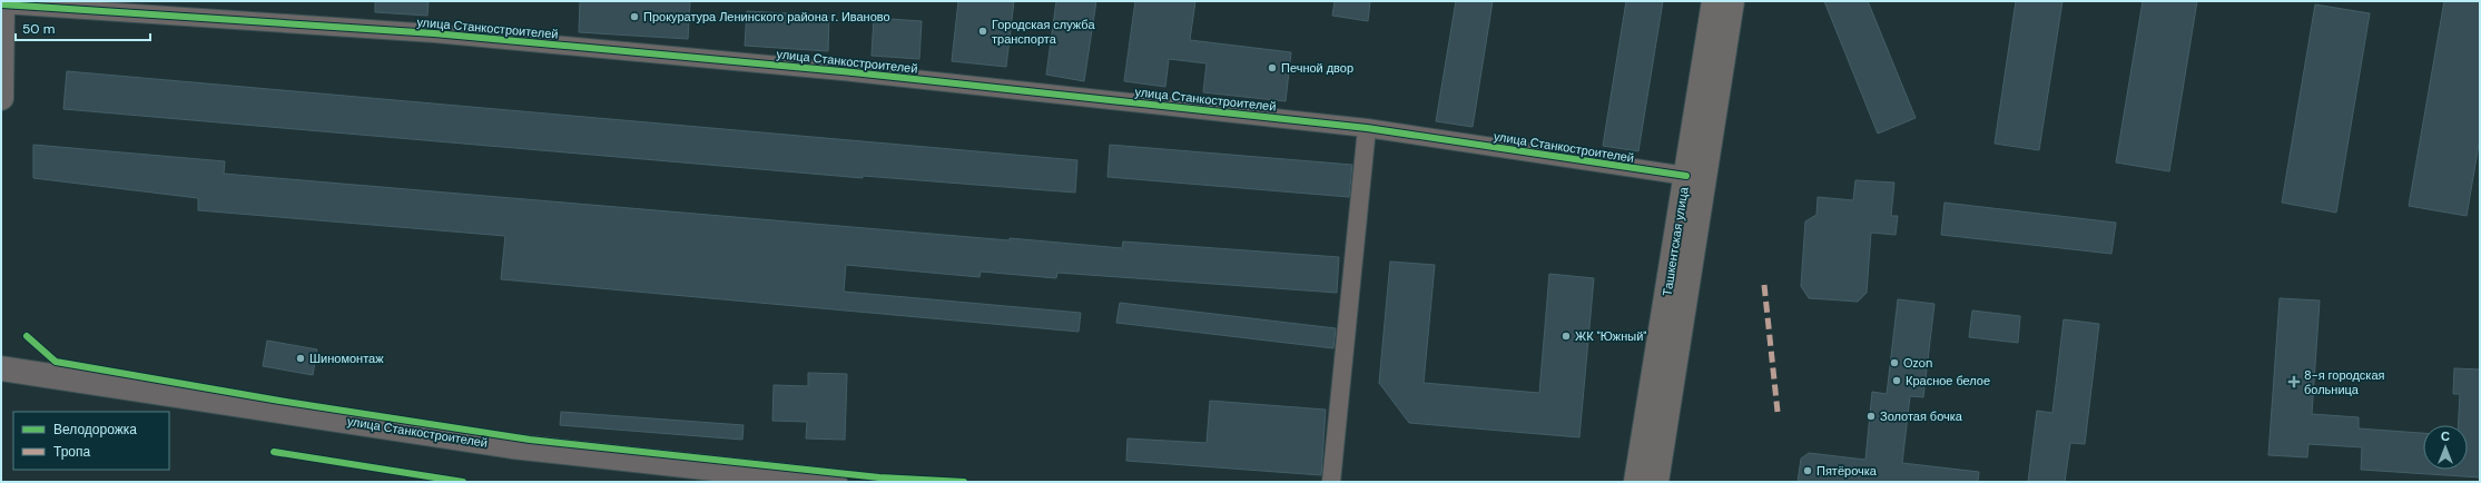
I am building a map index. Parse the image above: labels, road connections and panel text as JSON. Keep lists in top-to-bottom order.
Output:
{
  "streets": {
    "main road": ["улица Станкостроителей", "Ташкентская улица"]
  },
  "crossings": [
    ["улица Станкостроителей", "Ташкентская улица"]
  ],
  "places": {
    "other": [
      "Прокуратура Ленинского района г. Иваново",
      "Городская служба транспорта",
      "Печной двор",
      "ЖК \"Южный\"",
      "Шиномонтаж",
      "Ozon",
      "Красное белое",
      "Золотая бочка",
      "Пятёрочка"
    ],
    "health": ["8-я городская больница"]
  },
  "legend": ["Велодорожка", "Тропа"],
  "scale_bar": "50 m",
  "north": "top"
}
